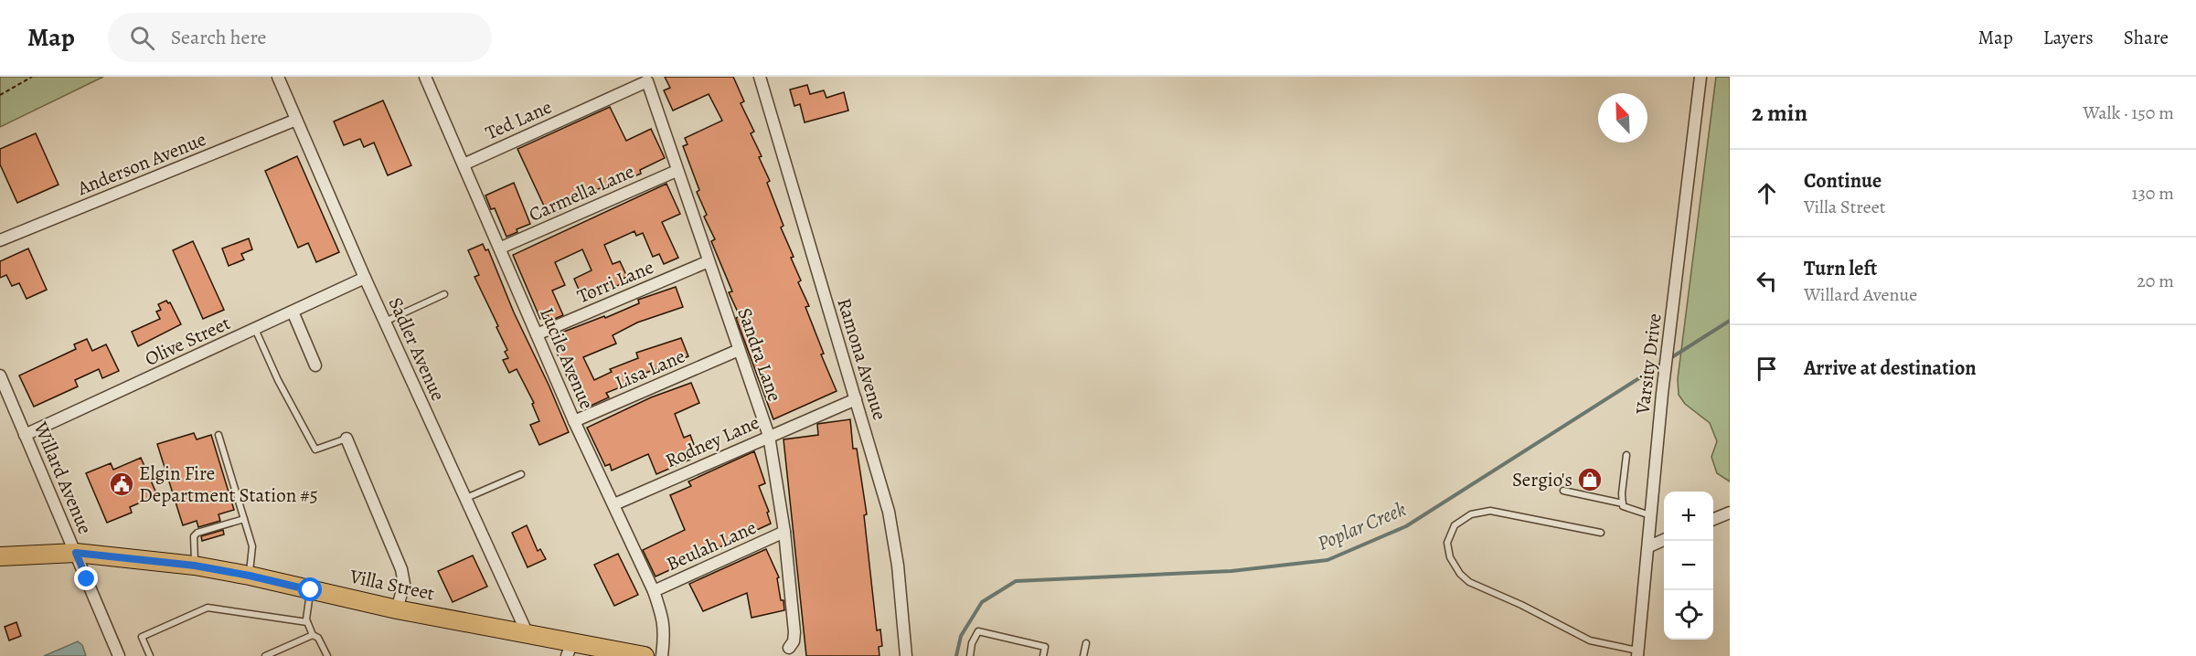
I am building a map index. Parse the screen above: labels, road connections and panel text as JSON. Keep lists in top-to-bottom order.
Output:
{
  "streets": {
    "main road": ["Villa Street"],
    "street": [
      "Ted Lane",
      "Anderson Avenue",
      "Carmella Lane",
      "Torri Lane",
      "Olive Street",
      "Sadler Avenue",
      "Sandra Lane",
      "Lucile Avenue",
      "Ramona Avenue",
      "Varsity Drive",
      "Lisa Lane",
      "Rodney Lane",
      "Willard Avenue",
      "Beulah Lane"
    ]
  },
  "crossings": [
    ["Ted Lane", "Sandra Lane"],
    ["Ted Lane", "Lucile Avenue"],
    ["Anderson Avenue", "Sadler Avenue"],
    ["Carmella Lane", "Sandra Lane"],
    ["Carmella Lane", "Lucile Avenue"],
    ["Torri Lane", "Sandra Lane"],
    ["Torri Lane", "Lucile Avenue"],
    ["Olive Street", "Sadler Avenue"],
    ["Olive Street", "Willard Avenue"],
    ["Sadler Avenue", "Villa Street"],
    ["Sandra Lane", "Lisa Lane"],
    ["Sandra Lane", "Rodney Lane"],
    ["Sandra Lane", "Beulah Lane"],
    ["Lucile Avenue", "Lisa Lane"],
    ["Lucile Avenue", "Rodney Lane"],
    ["Lucile Avenue", "Beulah Lane"],
    ["Ramona Avenue", "Rodney Lane"],
    ["Willard Avenue", "Villa Street"]
  ],
  "water": ["Poplar Creek"],
  "places": {
    "shop": ["Sergio's"],
    "public building": ["Elgin Fire Department Station #5"]
  },
  "north": "top left",
  "page": {
    "header": "Map",
    "search": "Search here",
    "nav": ["Map", "Layers", "Share"],
    "heading": ["2 min", "Walk · 150 m"],
    "list": [
      ["Continue", "Villa Street", "130 m"],
      ["Turn left", "Willard Avenue", "20 m"],
      "Arrive at destination"
    ],
    "map_buttons": ["+", "−"]
  }
}
